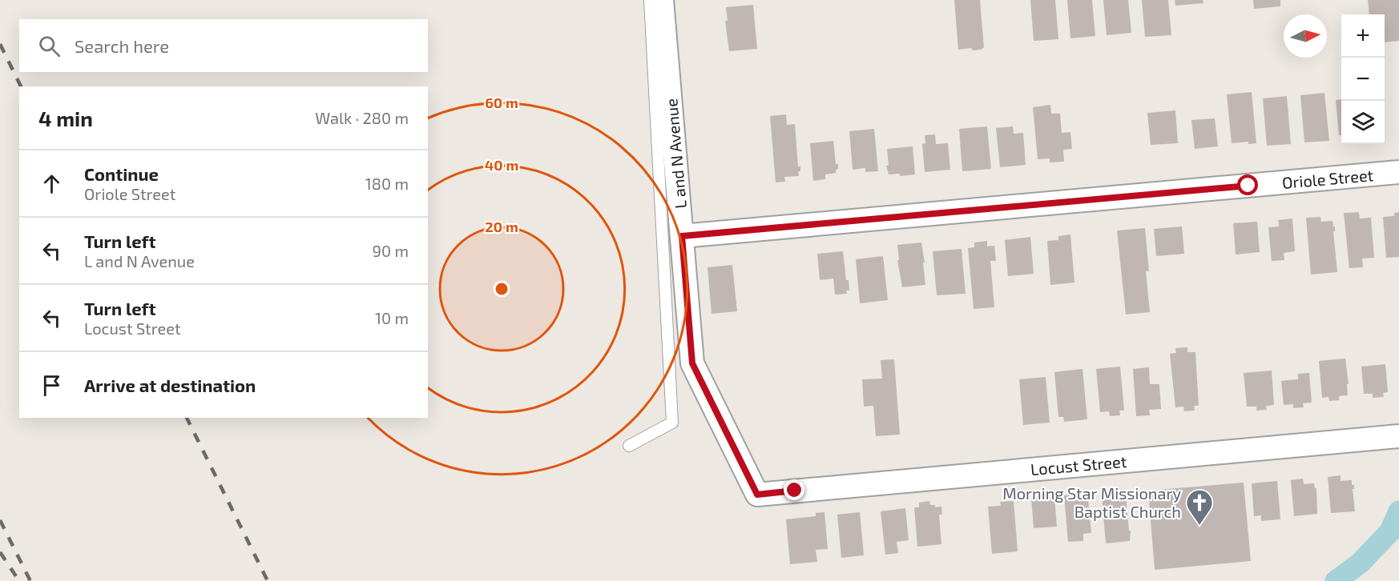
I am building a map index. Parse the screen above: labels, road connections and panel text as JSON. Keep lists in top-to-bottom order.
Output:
{
  "streets": {
    "street": ["L and N Avenue", "Oriole Street", "Locust Street"]
  },
  "crossings": [
    ["L and N Avenue", "Oriole Street"],
    ["L and N Avenue", "Locust Street"]
  ],
  "places": {
    "church": ["Morning Star Missionary Baptist Church"]
  },
  "north": "right",
  "page": {
    "map_buttons": ["+", "−"],
    "search": "Search here",
    "heading": ["4 min", "Walk · 280 m"],
    "list": [
      ["Continue", "Oriole Street", "180 m"],
      ["Turn left", "L and N Avenue", "90 m"],
      ["Turn left", "Locust Street", "10 m"],
      "Arrive at destination"
    ]
  },
  "rings": ["60 m", "40 m", "20 m"]
}
